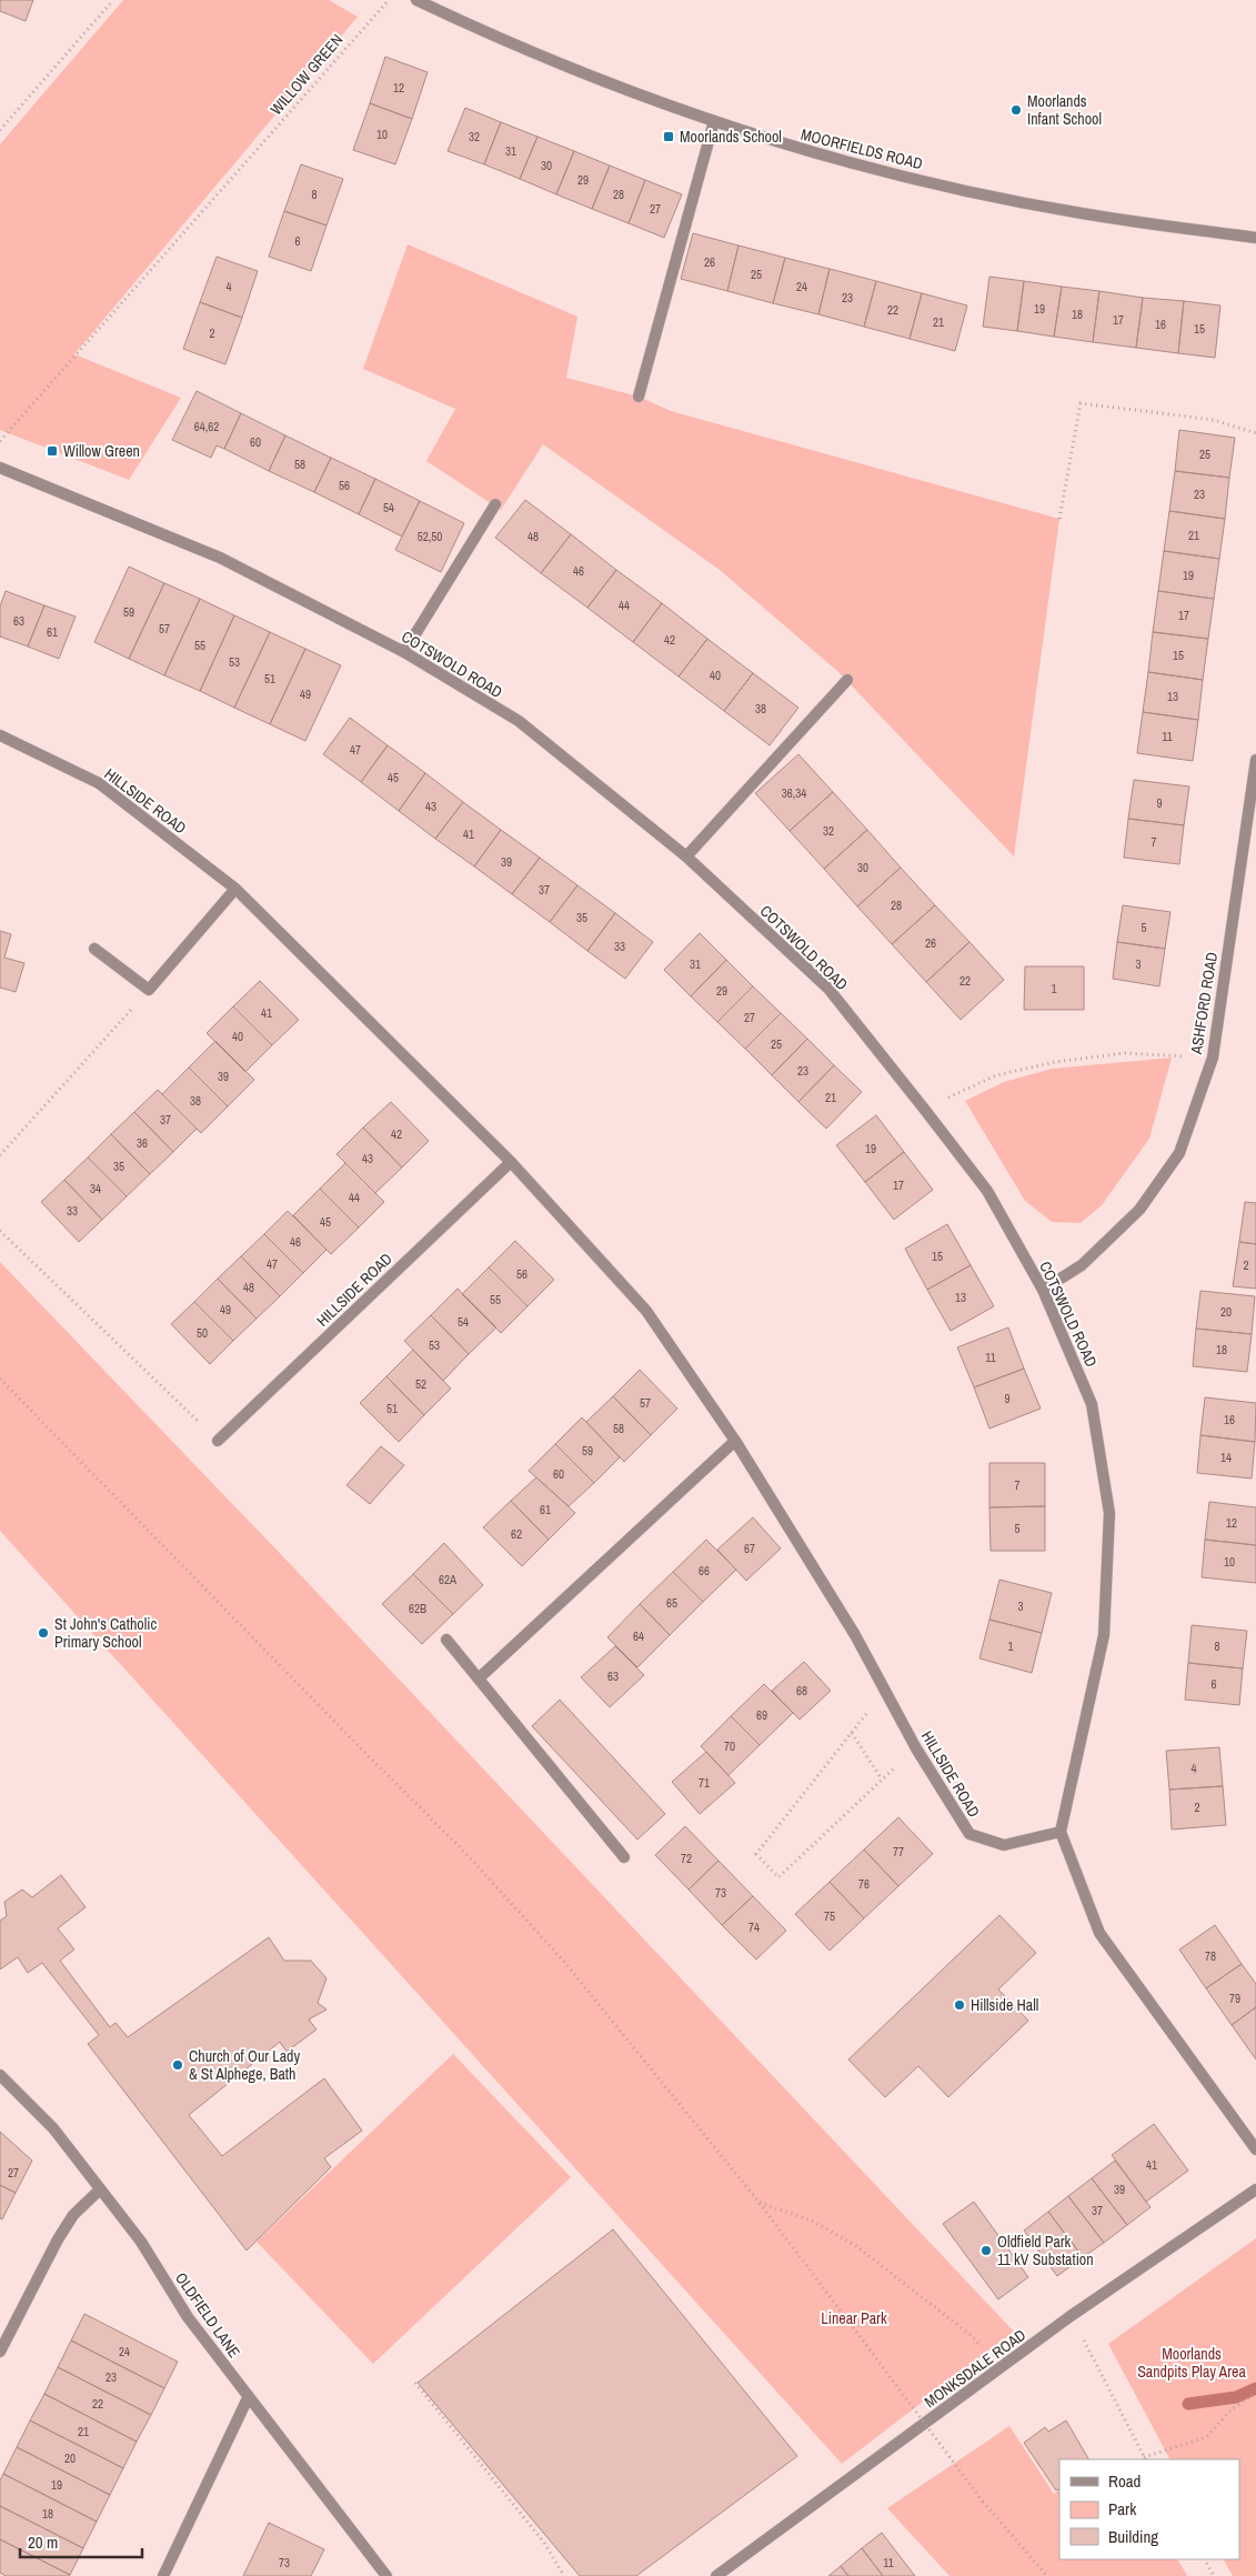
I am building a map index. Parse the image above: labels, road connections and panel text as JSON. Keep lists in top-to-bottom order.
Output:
{
  "streets": {
    "street": [
      "MOORFIELDS ROAD",
      "COTSWOLD ROAD",
      "HILLSIDE ROAD",
      "ASHFORD ROAD",
      "OLDFIELD LANE",
      "MONKSDALE ROAD"
    ],
    "path": ["WILLOW GREEN"]
  },
  "crossings": [
    ["COTSWOLD ROAD", "HILLSIDE ROAD"],
    ["COTSWOLD ROAD", "ASHFORD ROAD"]
  ],
  "parks": ["Linear Park", "Moorlands Sandpits Play Area"],
  "places": {
    "other": [
      "Moorlands Infant School",
      "St John's Catholic Primary School",
      "Hillside Hall",
      "Church of Our Lady & St Alphege, Bath",
      "Oldfield Park 11 kV Substation"
    ],
    "transit": ["Moorlands School", "Willow Green"]
  },
  "house_numbers": [
    "12",
    "10",
    "32",
    "31",
    "30",
    "29",
    "8",
    "28",
    "27",
    "6",
    "26",
    "25",
    "4",
    "24",
    "23",
    "19",
    "22",
    "18",
    "17",
    "21",
    "16",
    "15",
    "2",
    "64,62",
    "60",
    "25",
    "58",
    "56",
    "23",
    "54",
    "21",
    "52,50",
    "48",
    "46",
    "19",
    "44",
    "59",
    "17",
    "63",
    "57",
    "61",
    "42",
    "55",
    "15",
    "53",
    "40",
    "51",
    "49",
    "13",
    "38",
    "11",
    "47",
    "45",
    "36,34",
    "9",
    "43",
    "32",
    "41",
    "7",
    "39",
    "30",
    "37",
    "28",
    "35",
    "5",
    "26",
    "33",
    "31",
    "3",
    "22",
    "1",
    "29",
    "41",
    "27",
    "40",
    "25",
    "23",
    "39",
    "21",
    "38",
    "37",
    "42",
    "36",
    "19",
    "43",
    "35",
    "17",
    "34",
    "44",
    "33",
    "45",
    "46",
    "15",
    "47",
    "2",
    "56",
    "48",
    "13",
    "55",
    "49",
    "20",
    "54",
    "50",
    "53",
    "18",
    "11",
    "52",
    "9",
    "57",
    "51",
    "16",
    "58",
    "59",
    "14",
    "60",
    "7",
    "61",
    "12",
    "5",
    "62",
    "67",
    "10",
    "66",
    "62A",
    "65",
    "3",
    "62B",
    "64",
    "1",
    "8",
    "63",
    "6",
    "68",
    "69",
    "70",
    "4",
    "71",
    "2",
    "77",
    "72",
    "76",
    "73",
    "75",
    "74",
    "78",
    "79",
    "41",
    "27",
    "39",
    "37",
    "24",
    "23",
    "22",
    "21",
    "20",
    "19",
    "18",
    "73",
    "11"
  ],
  "legend": ["Road", "Park", "Building"],
  "scale_bar": "20 m"
}
